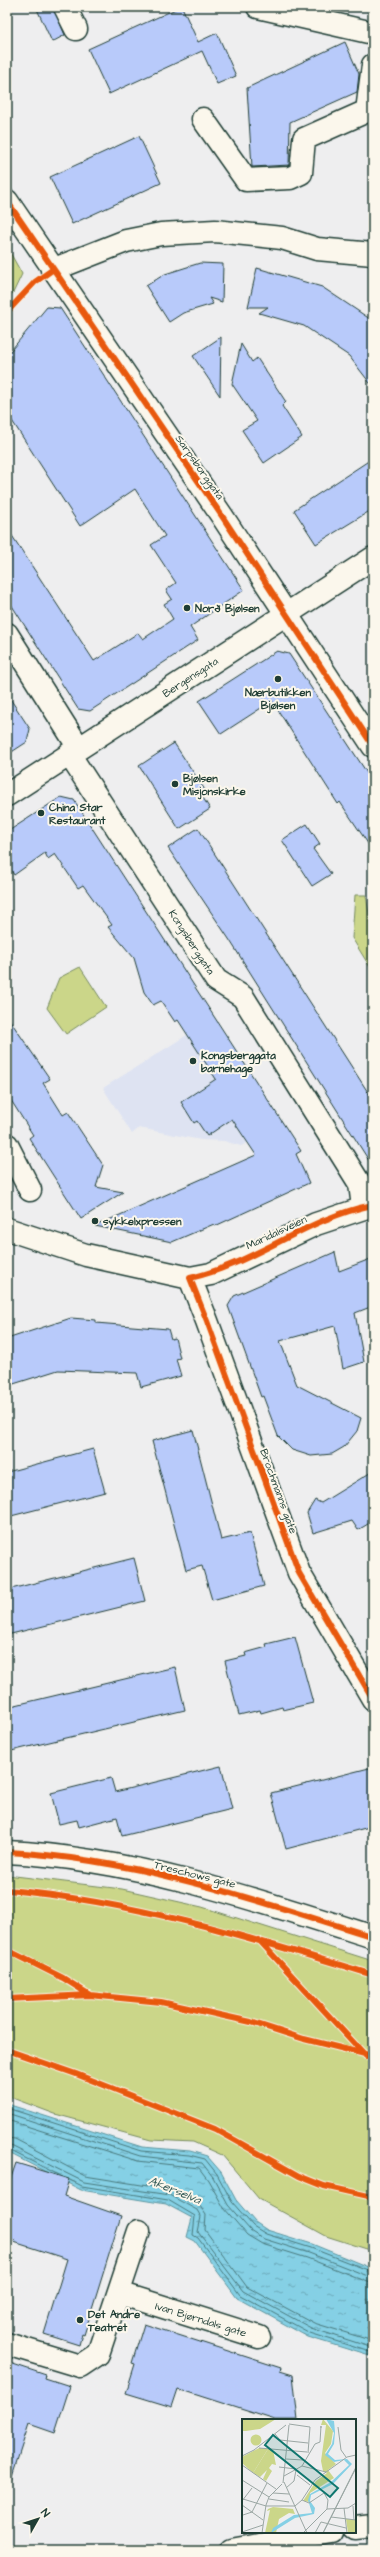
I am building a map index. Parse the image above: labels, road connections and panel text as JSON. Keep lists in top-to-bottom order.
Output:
{
  "streets": {
    "street": [
      "Sarpsborggata",
      "Bergensgata",
      "Kongsberggata",
      "Maridalsveien",
      "Brochmanns gate",
      "Treschows gate",
      "Ivan Bjørndals gate"
    ]
  },
  "crossings": [
    ["Sarpsborggata", "Bergensgata"],
    ["Bergensgata", "Kongsberggata"],
    ["Kongsberggata", "Maridalsveien"],
    ["Maridalsveien", "Brochmanns gate"]
  ],
  "water": ["Akerselva"],
  "places": [
    "Norð Bjølsen",
    "Nærbutikken Bjølsen",
    "Bjølsen Misjonskirke",
    "China Star Restaurant",
    "Kongsberggata barnehage",
    "sykkelxpressen",
    "Det Andre Teatret"
  ],
  "north": "top right"
}
